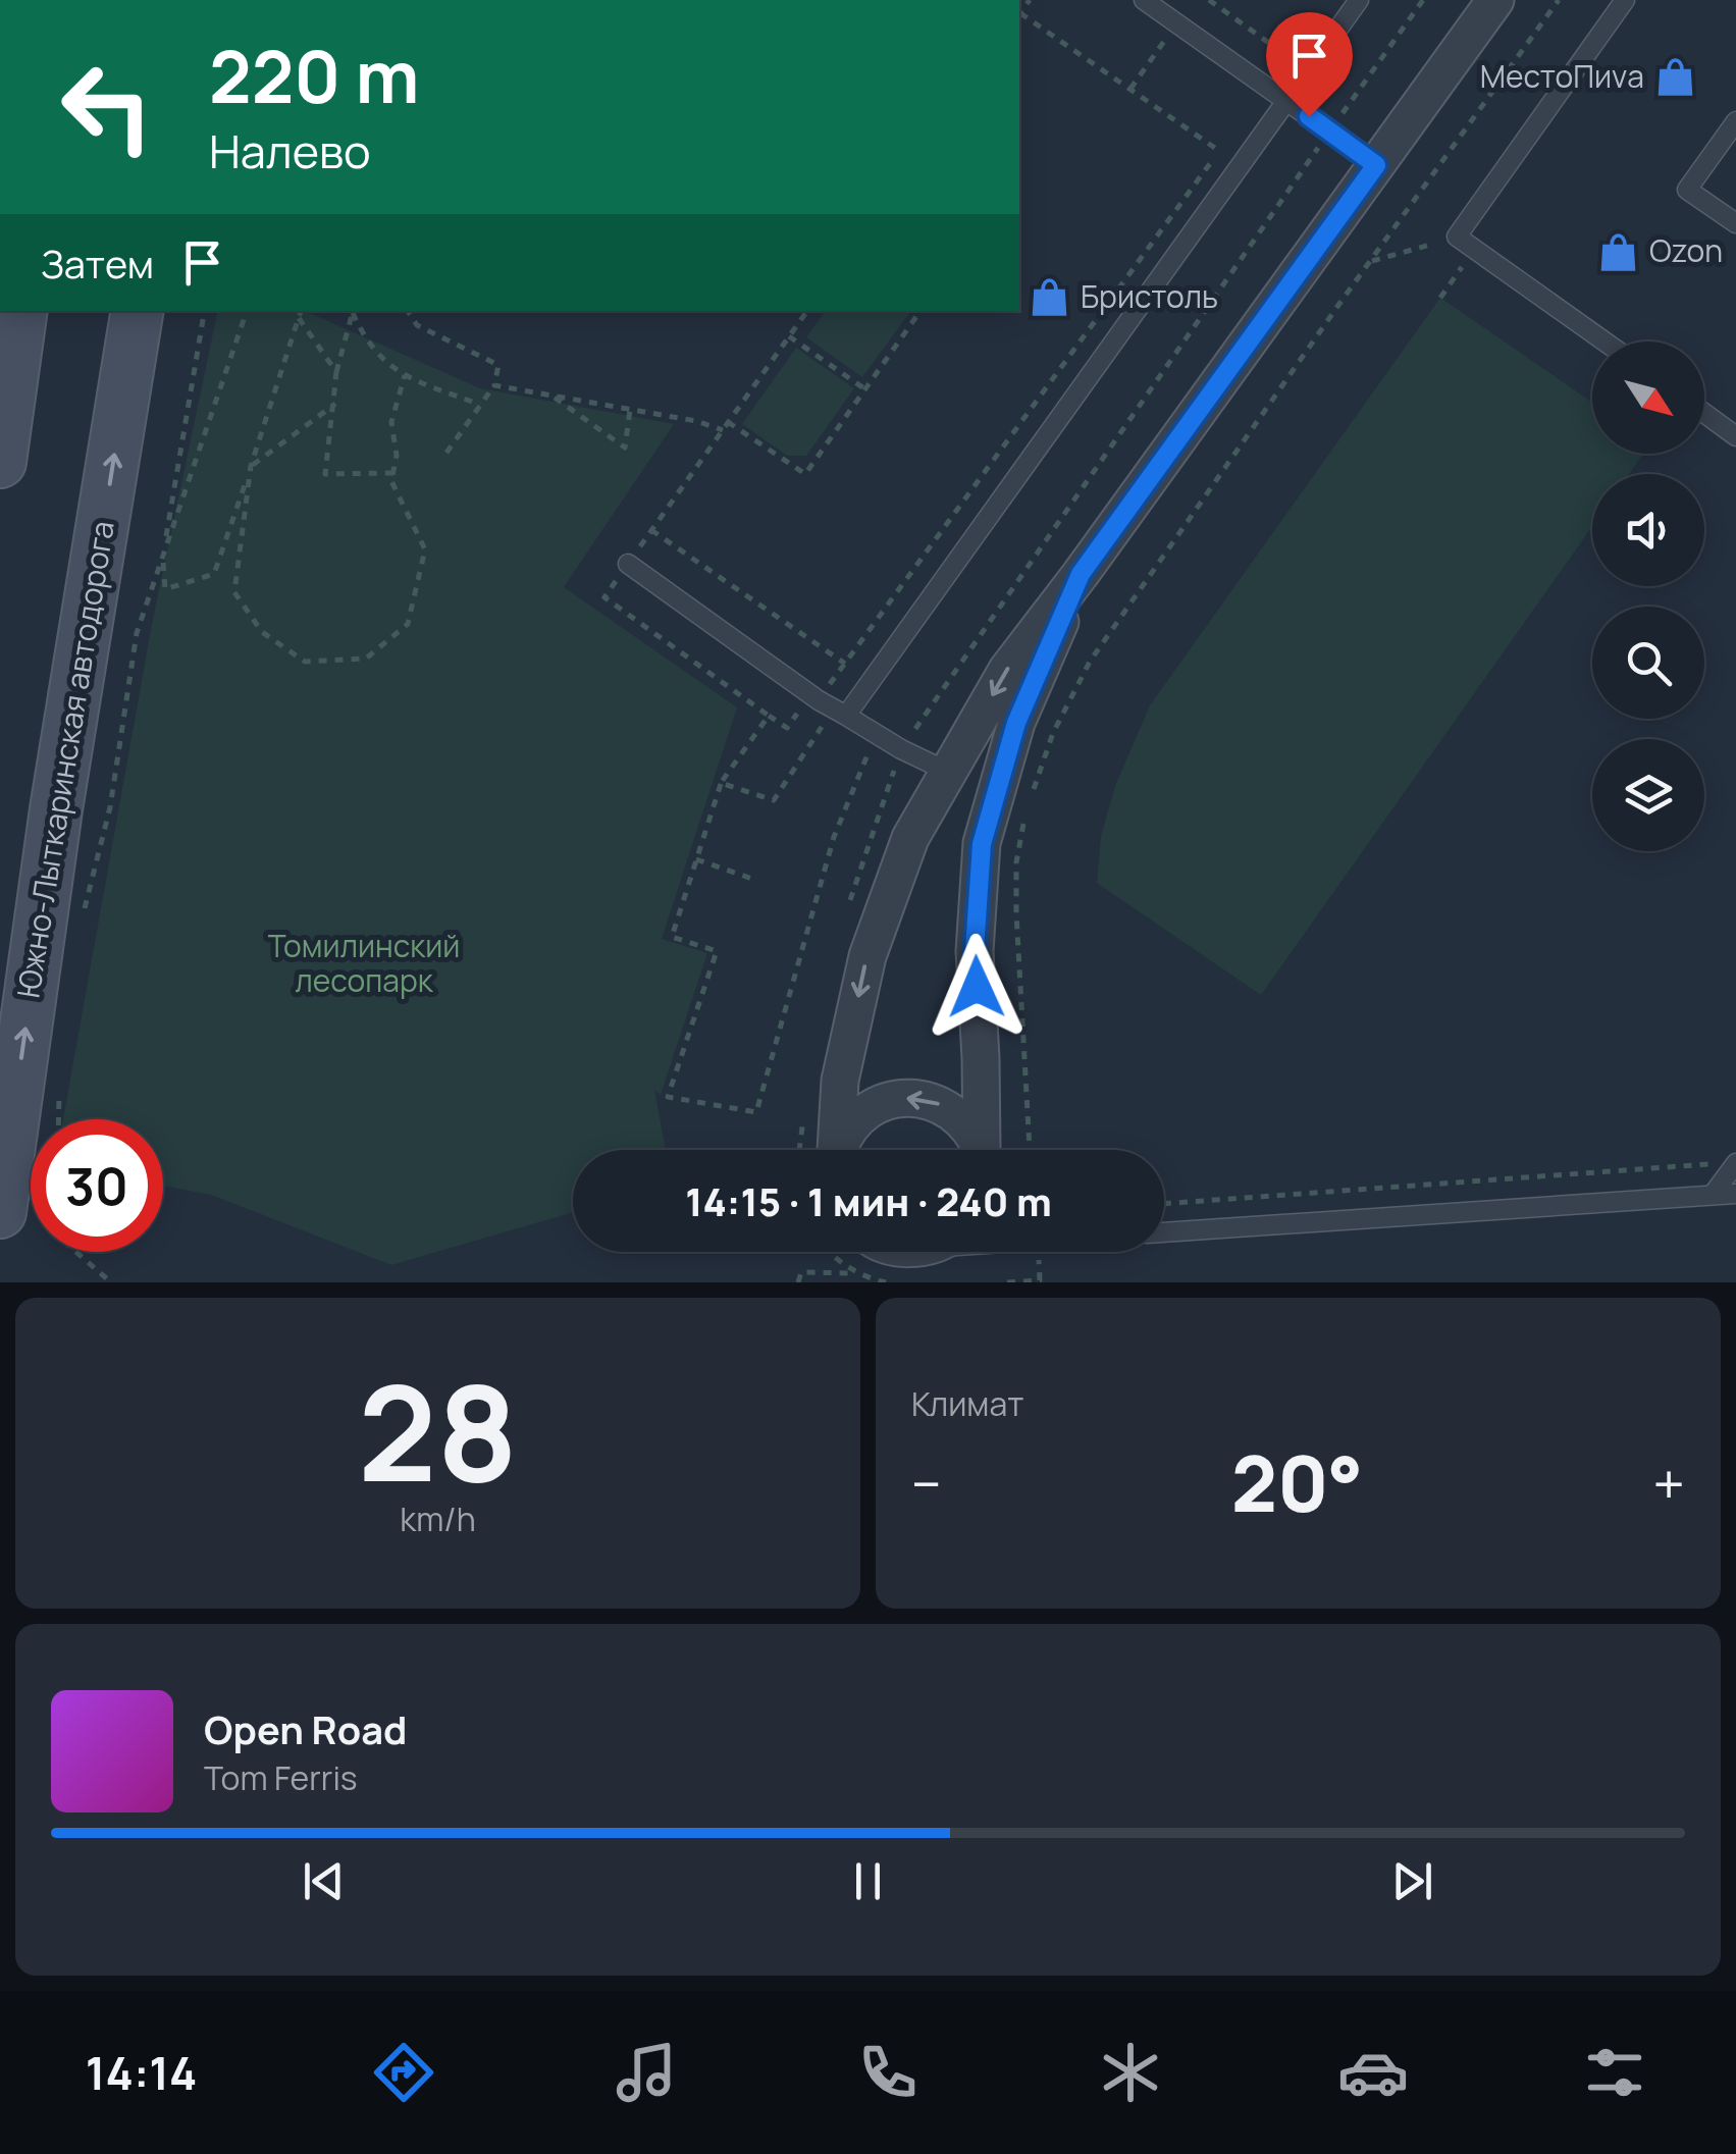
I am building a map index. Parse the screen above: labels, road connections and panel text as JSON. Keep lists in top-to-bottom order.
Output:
{
  "streets": {
    "main road": ["Южно-Лыткаринская автодорога"]
  },
  "one_way": ["Южно-Лыткаринская автодорога"],
  "parks": ["Томилинский лесопарк"],
  "places": {
    "shop": ["МестоПиvа", "Ozon", "Бристоль"]
  },
  "north": "bottom right",
  "page": {
    "turn": ["220 m", "Налево"],
    "then": "Затем",
    "limit": "30",
    "trip": "14:15 · 1 мин · 240 m",
    "tile": [
      ["28", "km/h"],
      "Климат"
    ],
    "heat": ["−", "20°", "+"],
    "song": ["Open Road", "Tom Ferris"],
    "tabs": "14:14"
  }
}
